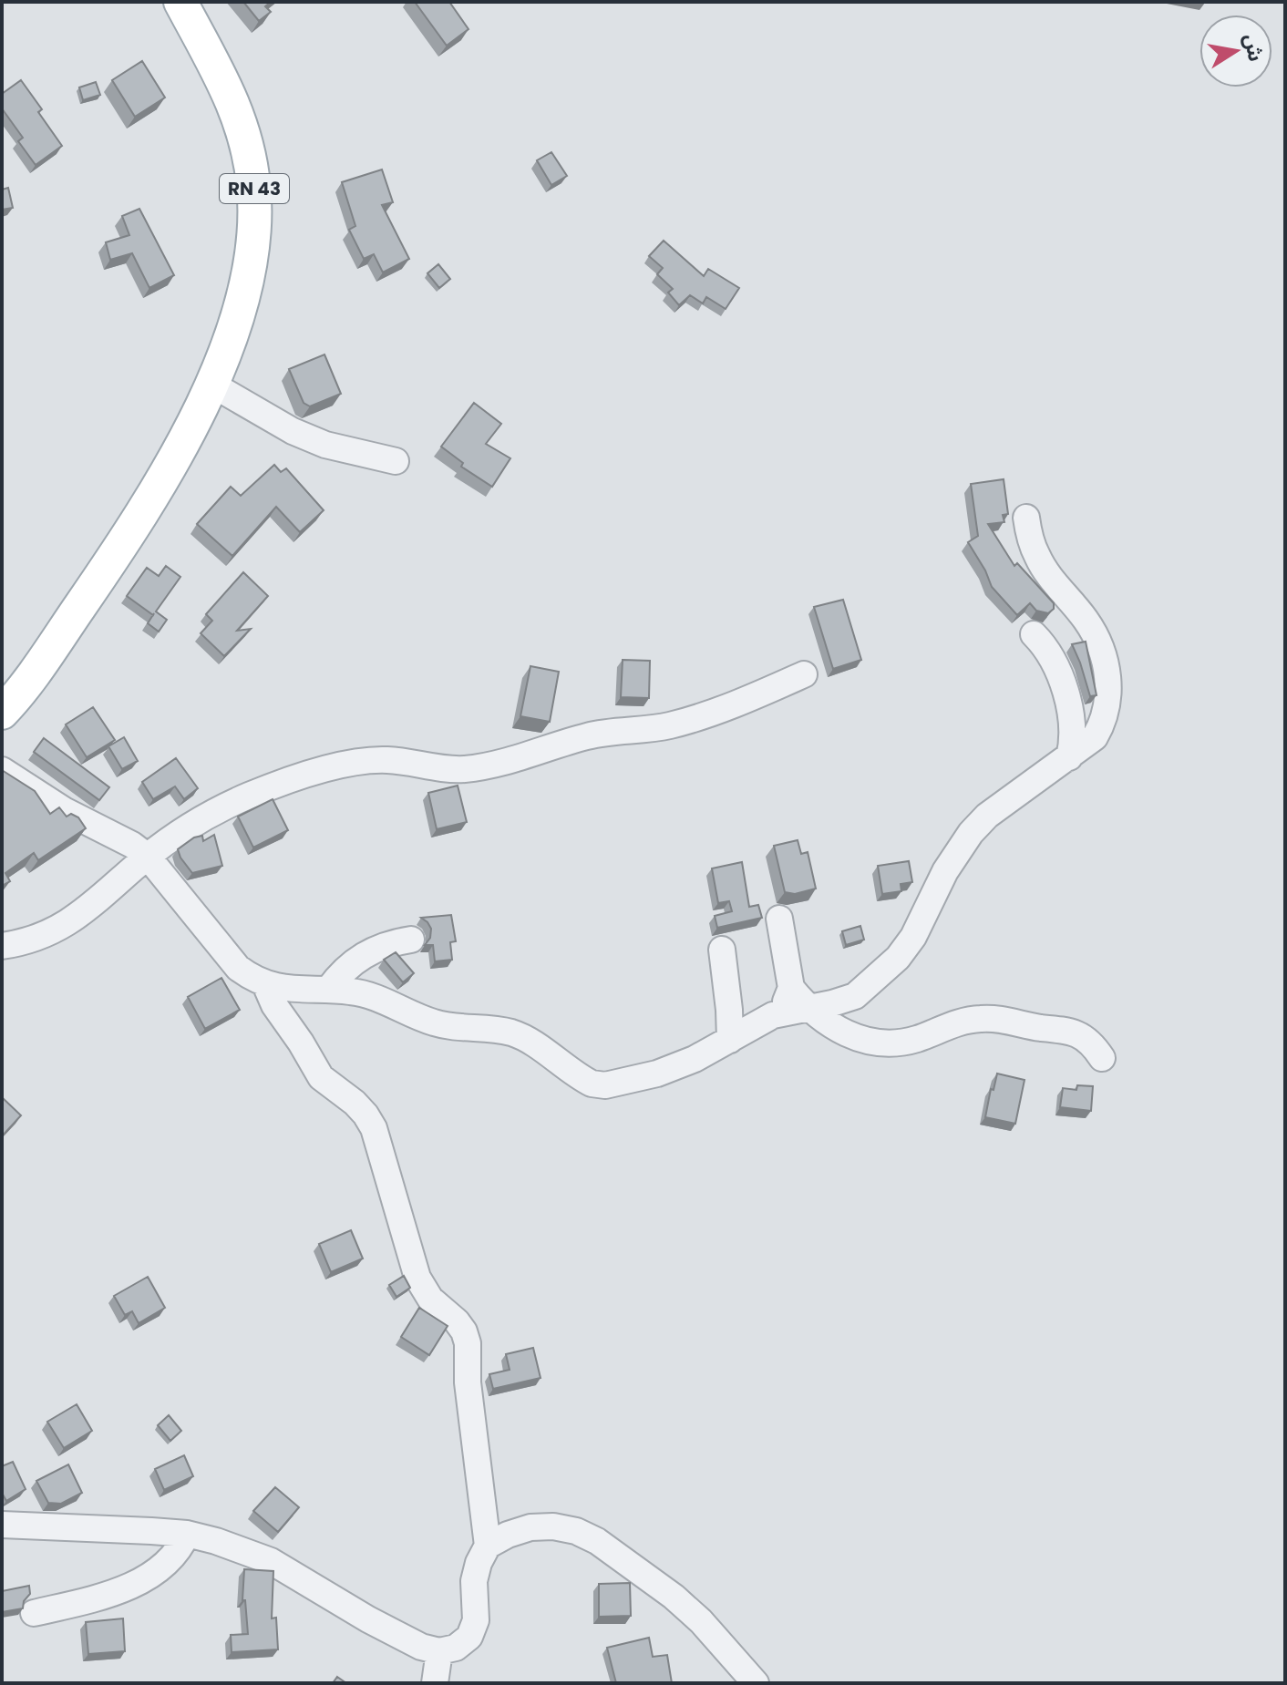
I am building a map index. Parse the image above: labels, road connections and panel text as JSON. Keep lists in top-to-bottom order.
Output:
{
  "streets": {
    "main road": ["RN 43"]
  },
  "north": "right"
}
